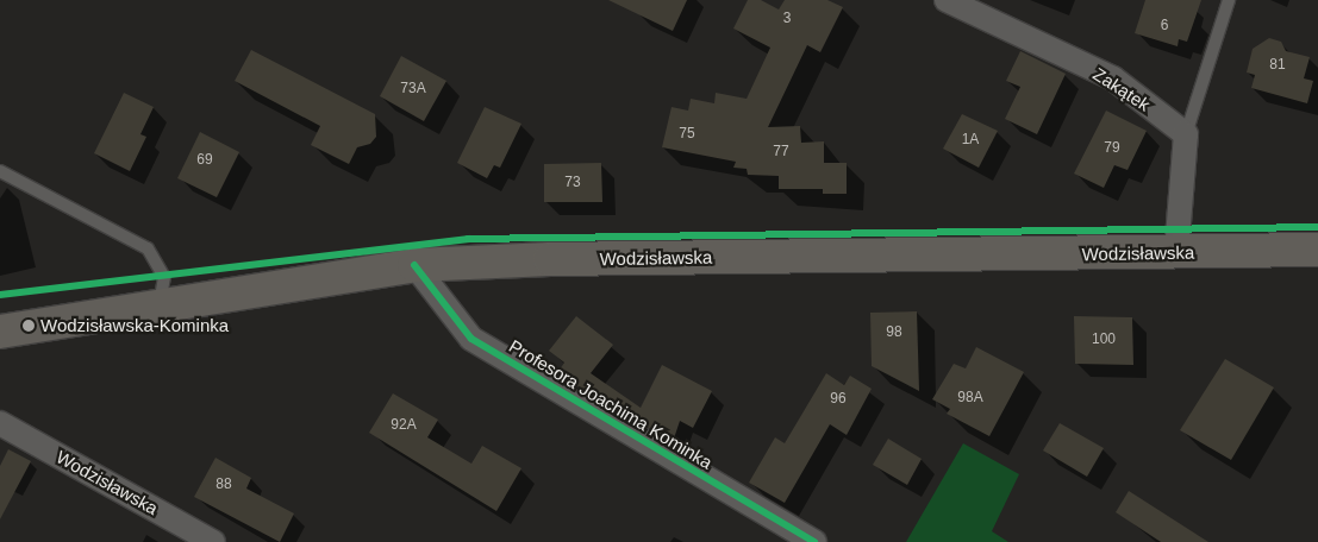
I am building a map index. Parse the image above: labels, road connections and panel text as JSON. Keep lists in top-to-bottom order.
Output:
{
  "streets": {
    "main road": ["Wodzisławska"],
    "street": ["Zakątek", "Profesora Joachima Kominka"]
  },
  "crossings": [
    ["Wodzisławska", "Profesora Joachima Kominka"]
  ],
  "places": ["Wodzisławska-Kominka"],
  "house_numbers": [
    "3",
    "6",
    "81",
    "73A",
    "75",
    "1A",
    "79",
    "77",
    "69",
    "73",
    "98",
    "100",
    "98A",
    "96",
    "92A",
    "88"
  ]
}
